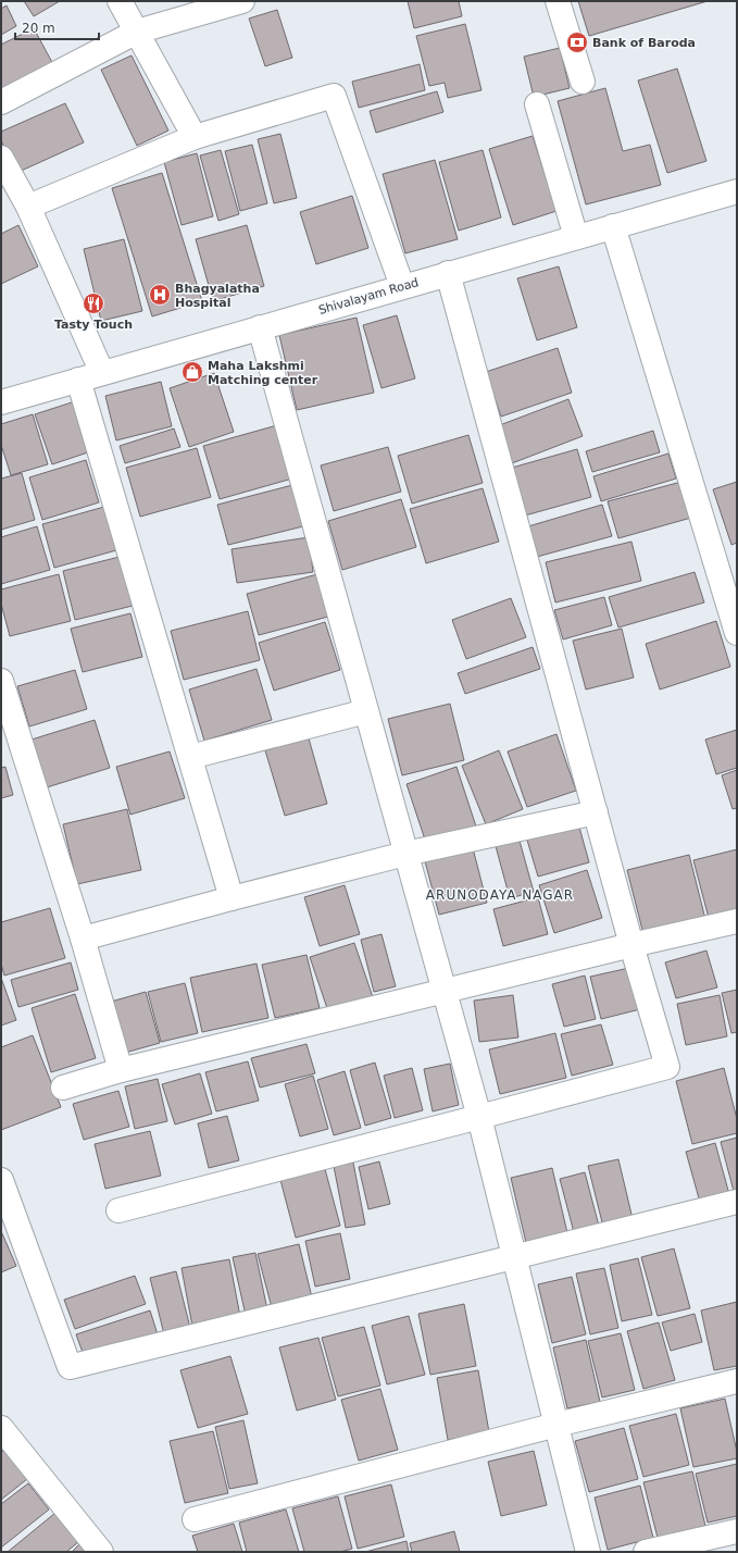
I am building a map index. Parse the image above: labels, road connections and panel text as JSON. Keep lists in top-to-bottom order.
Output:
{
  "streets": {
    "street": ["Shivalayam Road"]
  },
  "districts": ["ARUNODAYA NAGAR"],
  "places": {
    "bank": ["Bank of Baroda"],
    "hospital": ["Bhagyalatha Hospital"],
    "restaurant": ["Tasty Touch"],
    "shop": ["Maha Lakshmi Matching center"]
  },
  "scale_bar": "20 m"
}
